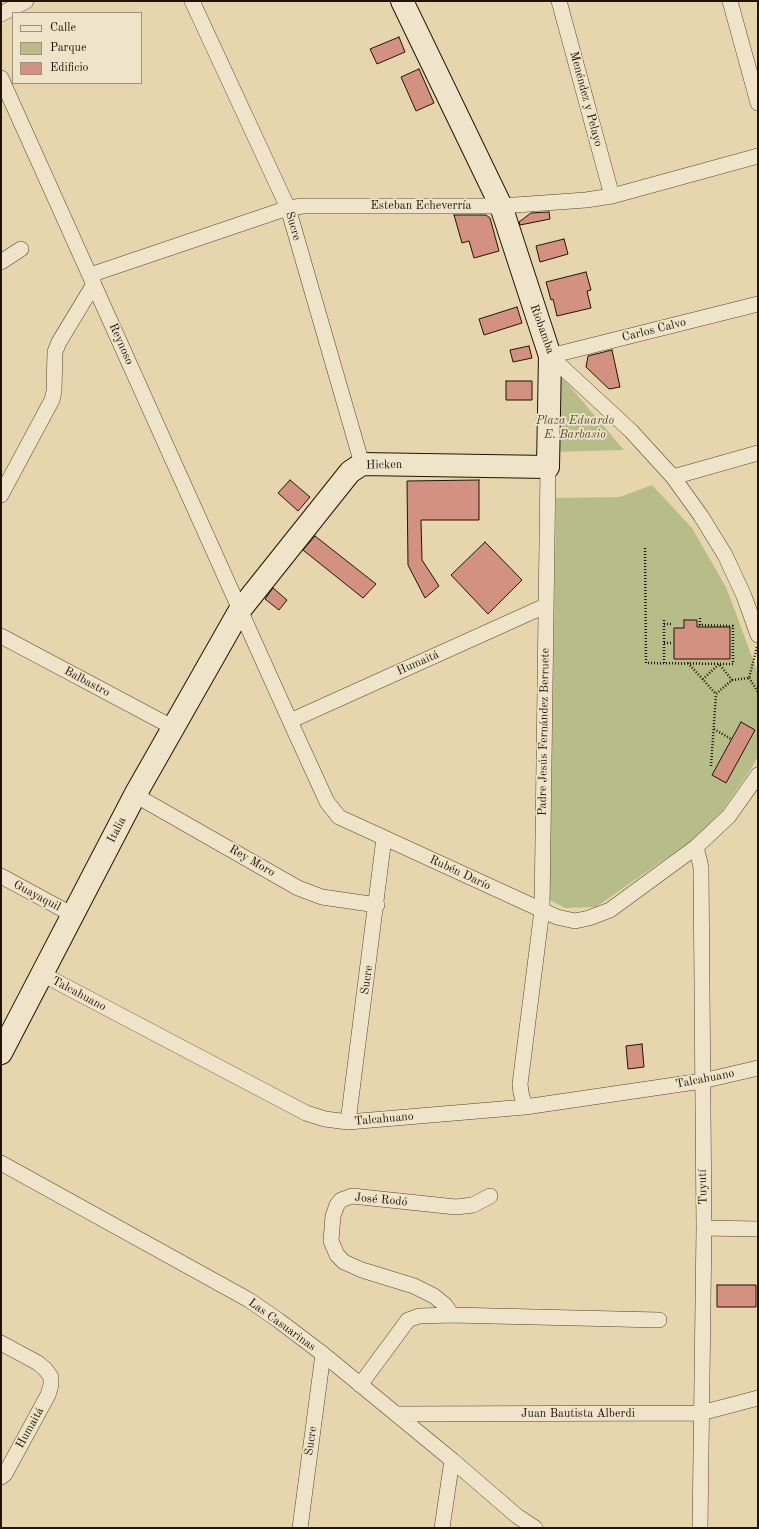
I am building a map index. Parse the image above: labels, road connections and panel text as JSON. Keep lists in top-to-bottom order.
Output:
{
  "streets": {
    "street": [
      "Menéndez y Pelayo",
      "Esteban Echeverría",
      "Sucre",
      "Riobamba",
      "Carlos Calvo",
      "Reynoso",
      "Hicken",
      "Humaitá",
      "Balbastro",
      "Padre Jesús Fernández Berruete",
      "Italia",
      "Rey Moro",
      "Rubén Darío",
      "Guayaquil",
      "Talcahuano",
      "Tuyutí",
      "José Rodó",
      "Las Casuarinas",
      "Juan Bautista Alberdi"
    ]
  },
  "crossings": [
    ["Menéndez y Pelayo", "Esteban Echeverría"],
    ["Esteban Echeverría", "Sucre"],
    ["Esteban Echeverría", "Riobamba"],
    ["Esteban Echeverría", "Reynoso"],
    ["Sucre", "Hicken"],
    ["Sucre", "Rey Moro"],
    ["Sucre", "Rubén Darío"],
    ["Sucre", "Talcahuano"],
    ["Sucre", "Las Casuarinas"],
    ["Riobamba", "Carlos Calvo"],
    ["Riobamba", "Padre Jesús Fernández Berruete"],
    ["Carlos Calvo", "Padre Jesús Fernández Berruete"],
    ["Reynoso", "Hicken"],
    ["Reynoso", "Italia"],
    ["Reynoso", "Rubén Darío"],
    ["Hicken", "Padre Jesús Fernández Berruete"],
    ["Hicken", "Italia"],
    ["Hicken", "Rubén Darío"],
    ["Humaitá", "Padre Jesús Fernández Berruete"],
    ["Humaitá", "Rubén Darío"],
    ["Balbastro", "Italia"],
    ["Padre Jesús Fernández Berruete", "Rubén Darío"],
    ["Padre Jesús Fernández Berruete", "Talcahuano"],
    ["Italia", "Rey Moro"],
    ["Italia", "Rubén Darío"],
    ["Italia", "Guayaquil"],
    ["Italia", "Talcahuano"],
    ["Rubén Darío", "Tuyutí"],
    ["Talcahuano", "Tuyutí"],
    ["Tuyutí", "Juan Bautista Alberdi"],
    ["Las Casuarinas", "Juan Bautista Alberdi"]
  ],
  "parks": ["Plaza Eduardo E. Barbasio"],
  "legend": ["Calle", "Parque", "Edificio"]
}
